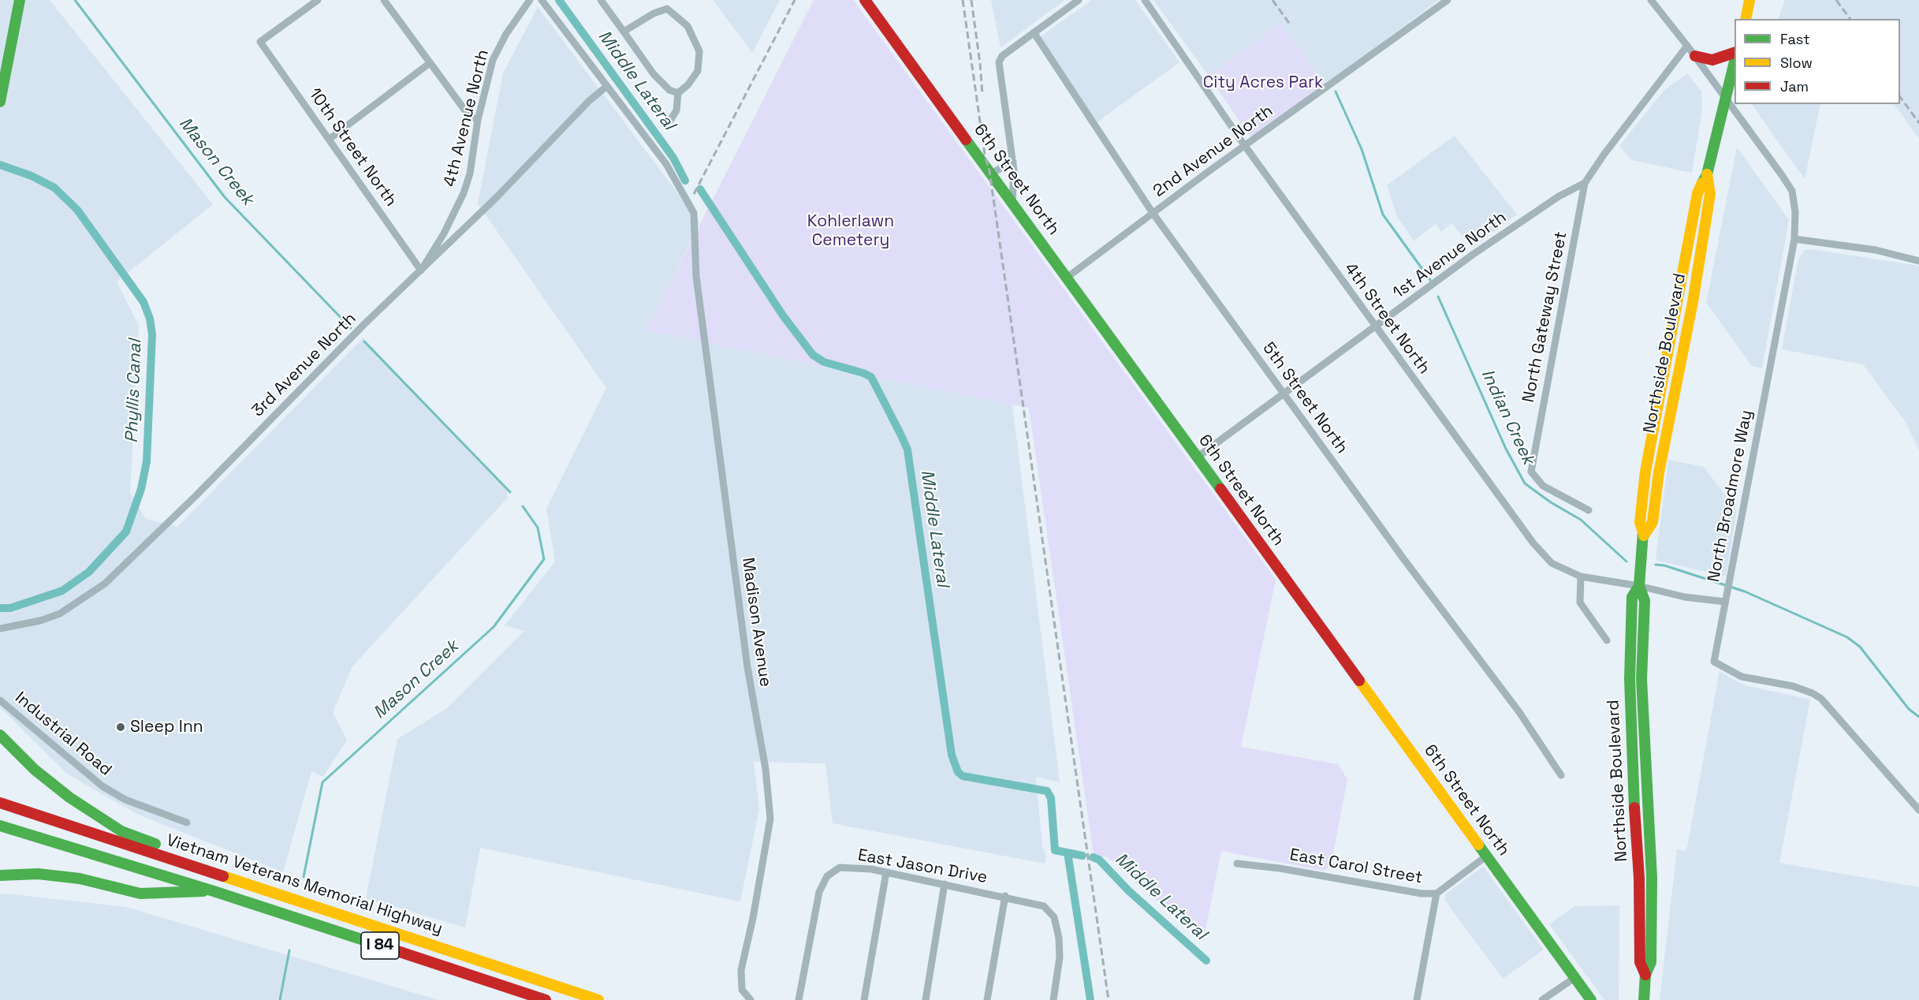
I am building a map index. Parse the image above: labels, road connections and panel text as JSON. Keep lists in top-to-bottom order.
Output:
{
  "streets": {
    "main road": [
      "6th Street North",
      "Northside Boulevard",
      "Vietnam Veterans Memorial Highway",
      "I 84"
    ],
    "street": [
      "4th Avenue North",
      "10th Street North",
      "2nd Avenue North",
      "1st Avenue North",
      "North Gateway Street",
      "4th Street North",
      "3rd Avenue North",
      "5th Street North",
      "North Broadmore Way",
      "Madison Avenue",
      "Industrial Road",
      "East Jason Drive",
      "East Carol Street"
    ]
  },
  "crossings": [
    ["4th Avenue North", "10th Street North"],
    ["4th Avenue North", "3rd Avenue North"],
    ["10th Street North", "3rd Avenue North"],
    ["2nd Avenue North", "6th Street North"],
    ["2nd Avenue North", "4th Street North"],
    ["2nd Avenue North", "5th Street North"],
    ["6th Street North", "1st Avenue North"],
    ["6th Street North", "East Carol Street"],
    ["1st Avenue North", "North Gateway Street"],
    ["1st Avenue North", "4th Street North"],
    ["1st Avenue North", "5th Street North"],
    ["1st Avenue North", "North Broadmore Way"],
    ["4th Street North", "Northside Boulevard"],
    ["4th Street North", "North Broadmore Way"],
    ["Northside Boulevard", "North Broadmore Way"],
    ["3rd Avenue North", "Madison Avenue"]
  ],
  "water": [
    "Middle Lateral",
    "Mason Creek",
    "Phyllis Canal",
    "Indian Creek"
  ],
  "parks": ["City Acres Park", "Kohlerlawn Cemetery"],
  "places": ["Sleep Inn"],
  "legend": ["Fast", "Slow", "Jam"]
}
